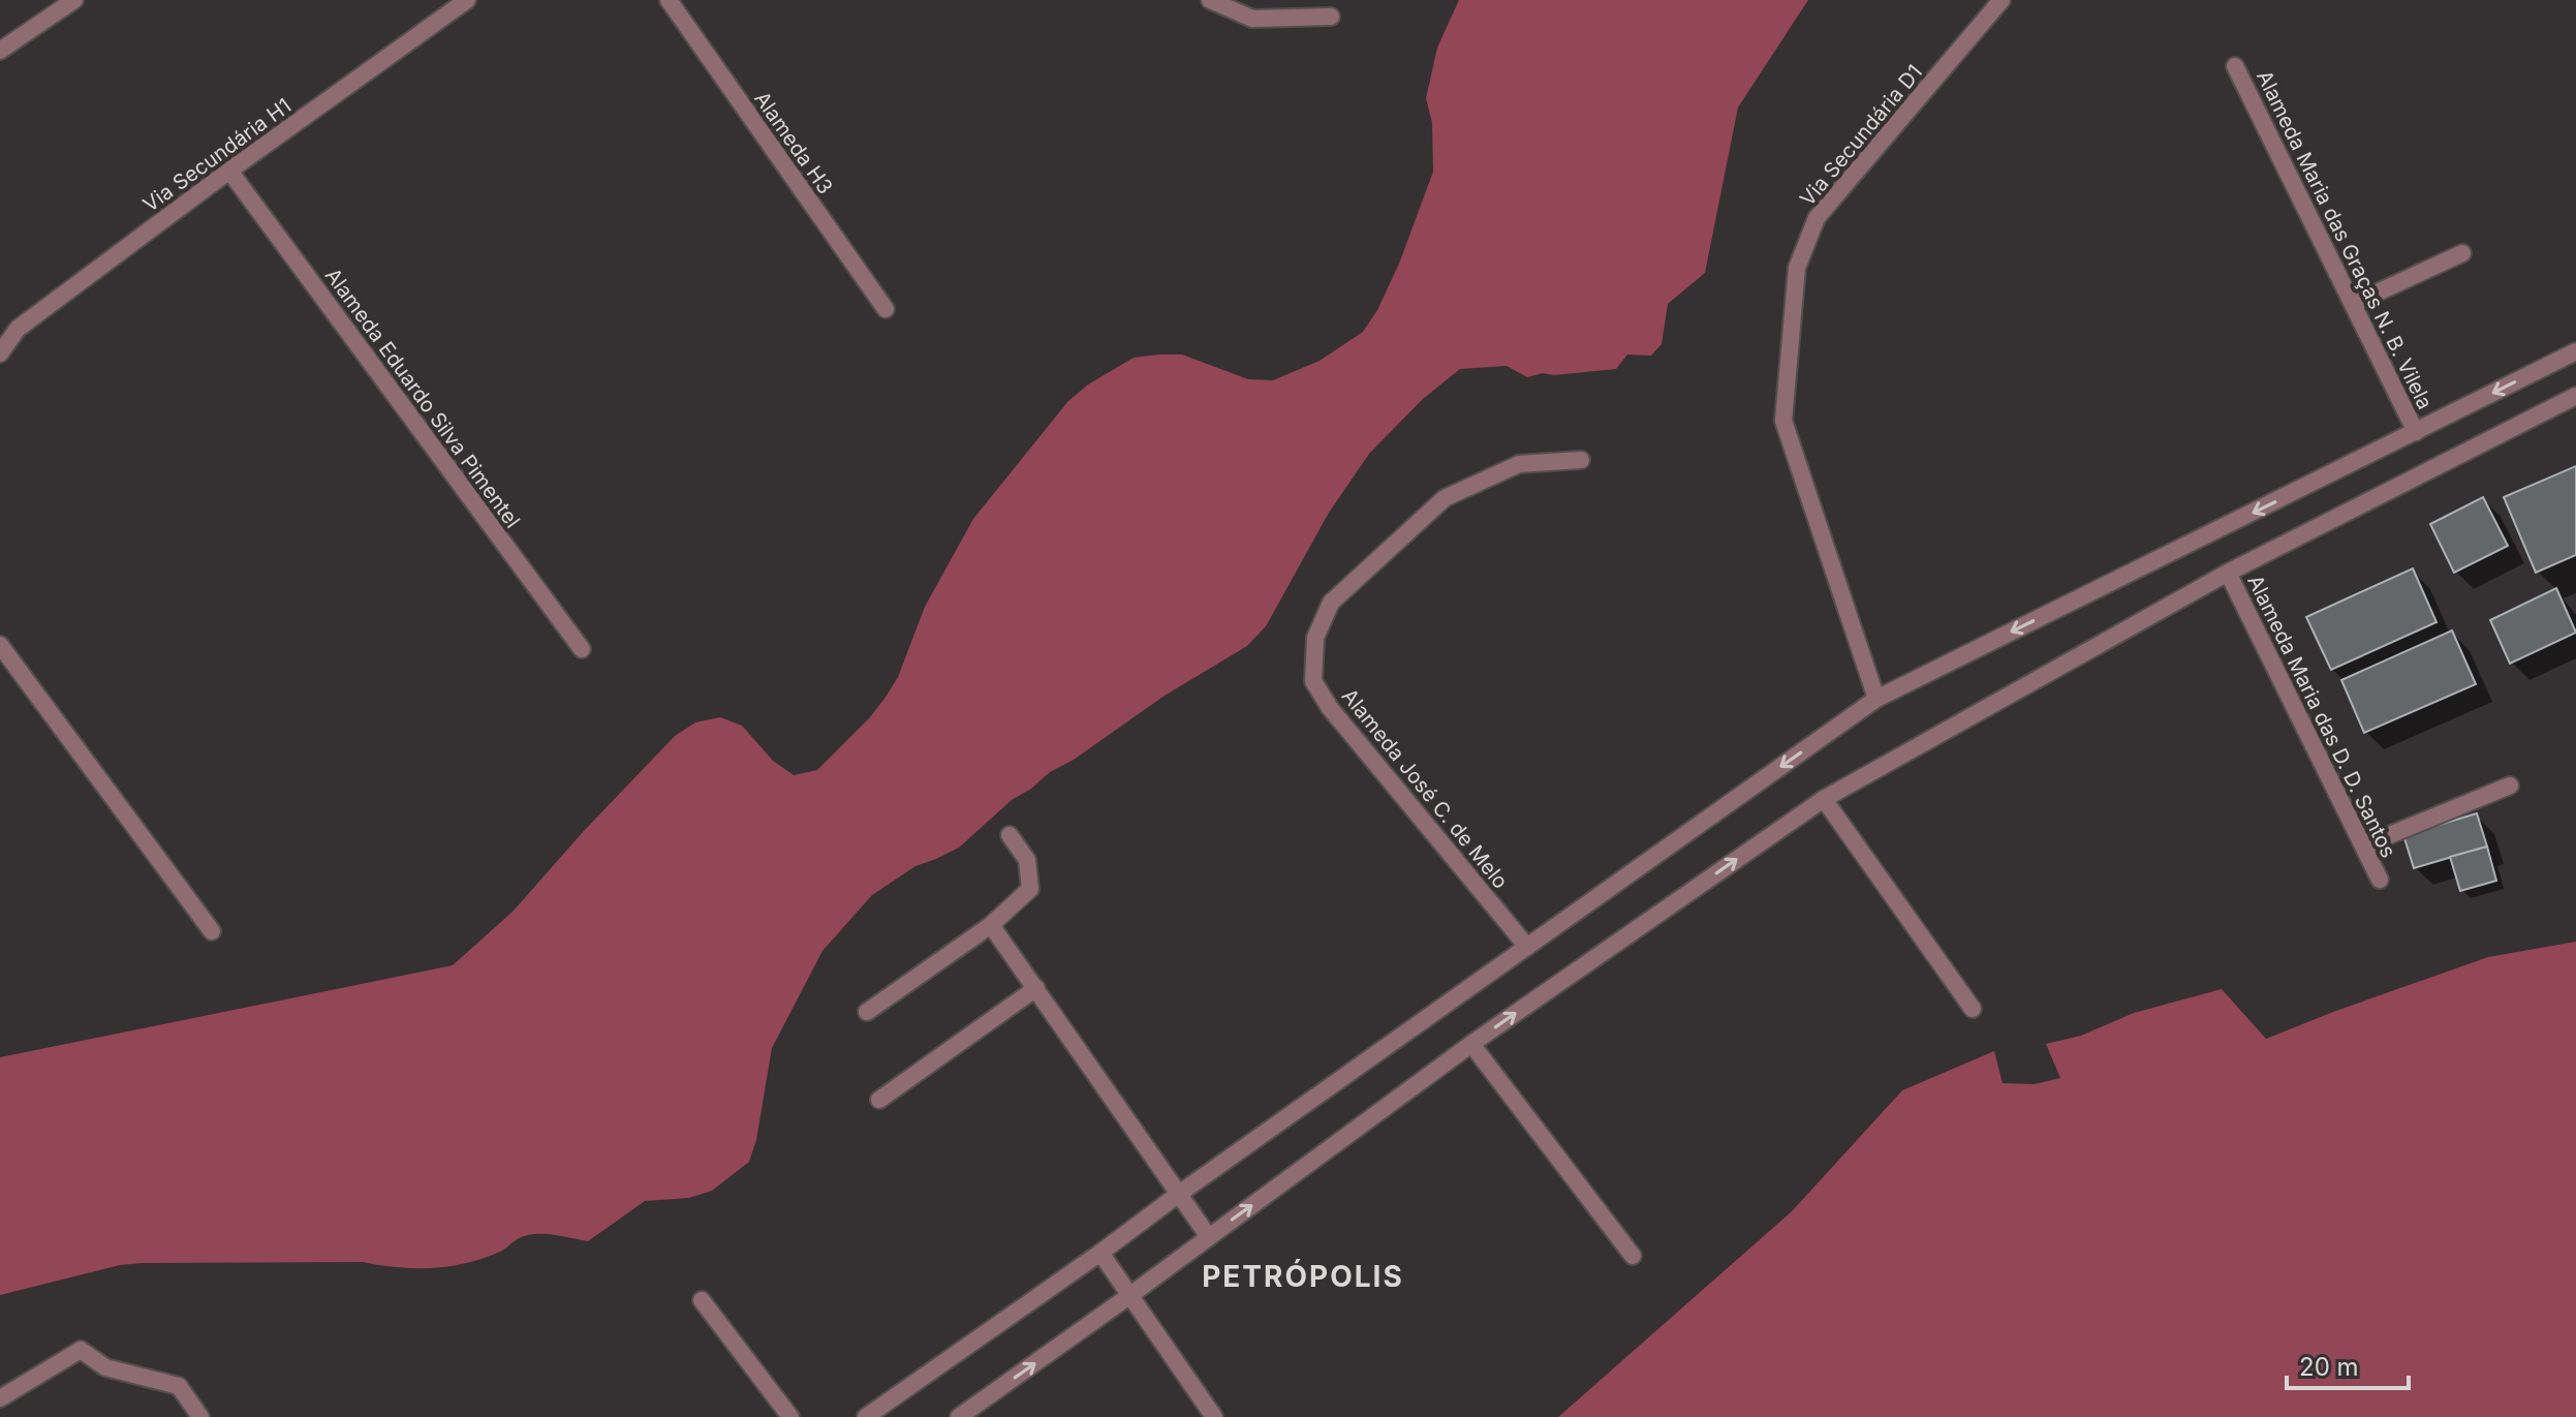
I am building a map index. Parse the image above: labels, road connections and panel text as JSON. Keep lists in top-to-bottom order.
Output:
{
  "streets": {
    "street": [
      "Via Secundária D1",
      "Alameda H3",
      "Via Secundária H1",
      "Alameda Maria das Graças N. B. Vilela",
      "Alameda Eduardo Silva Pimentel",
      "Alameda Maria das D. D. Santos",
      "Alameda José C. de Melo"
    ]
  },
  "crossings": [
    ["Via Secundária H1", "Alameda Eduardo Silva Pimentel"]
  ],
  "districts": ["PETRÓPOLIS"],
  "scale_bar": "20 m"
}
